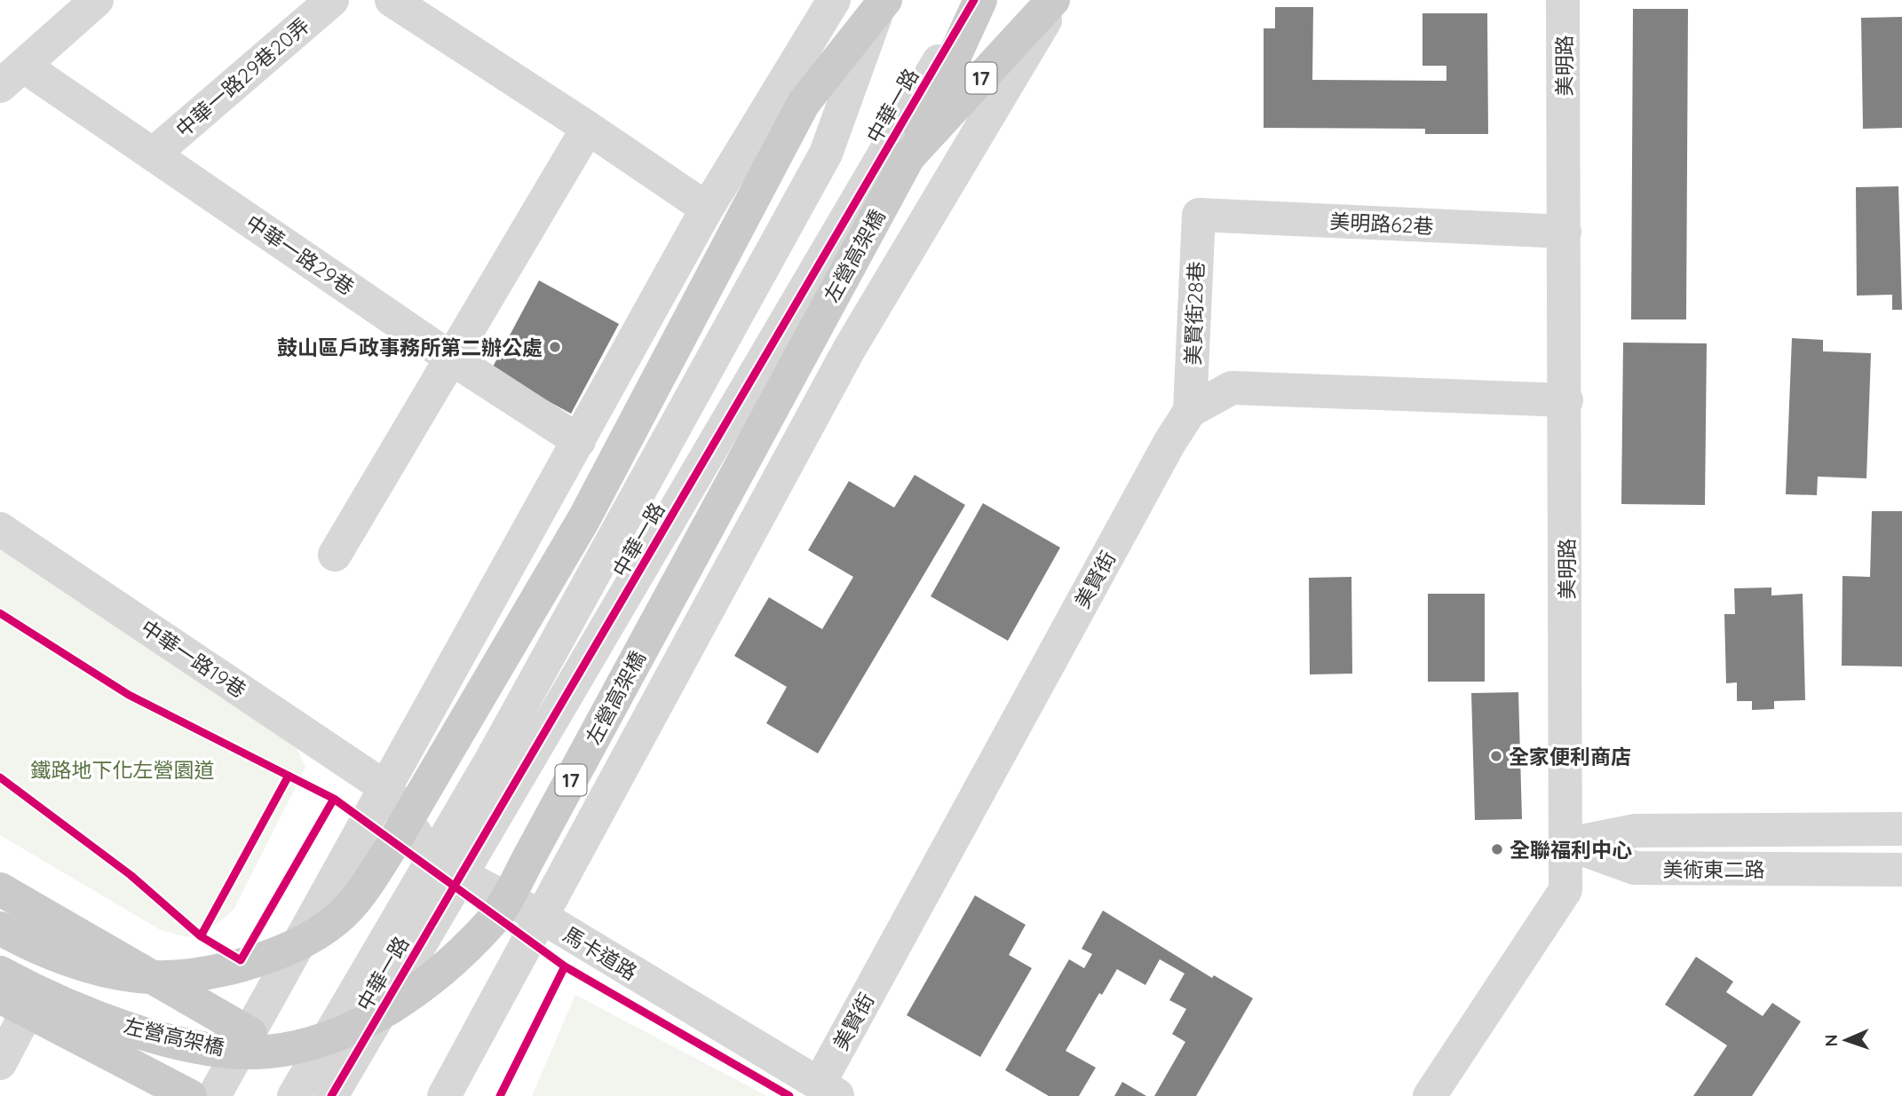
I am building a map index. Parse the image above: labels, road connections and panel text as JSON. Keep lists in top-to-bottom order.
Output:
{
  "streets": {
    "main road": ["17", "中華一路", "左營高架橋"],
    "street": [
      "美明路",
      "中華一路29巷20弄",
      "美明路62巷",
      "中華一路29巷",
      "美賢街28巷",
      "美賢街",
      "中華一路19巷",
      "美術東二路",
      "馬卡道路"
    ]
  },
  "crossings": [
    ["美明路", "美明路62巷"],
    ["美明路", "美賢街"],
    ["美明路", "美術東二路"],
    ["中華一路29巷20弄", "中華一路29巷"],
    ["中華一路", "左營高架橋"],
    ["中華一路", "馬卡道路"],
    ["美明路62巷", "美賢街28巷"],
    ["美賢街28巷", "美賢街"],
    ["美賢街", "馬卡道路"],
    ["中華一路19巷", "馬卡道路"]
  ],
  "parks": ["鐵路地下化左營園道"],
  "places": ["鼓山區戶政事務所第二辦公處", "全家便利商店", "全聯福利中心"],
  "north": "left"
}
